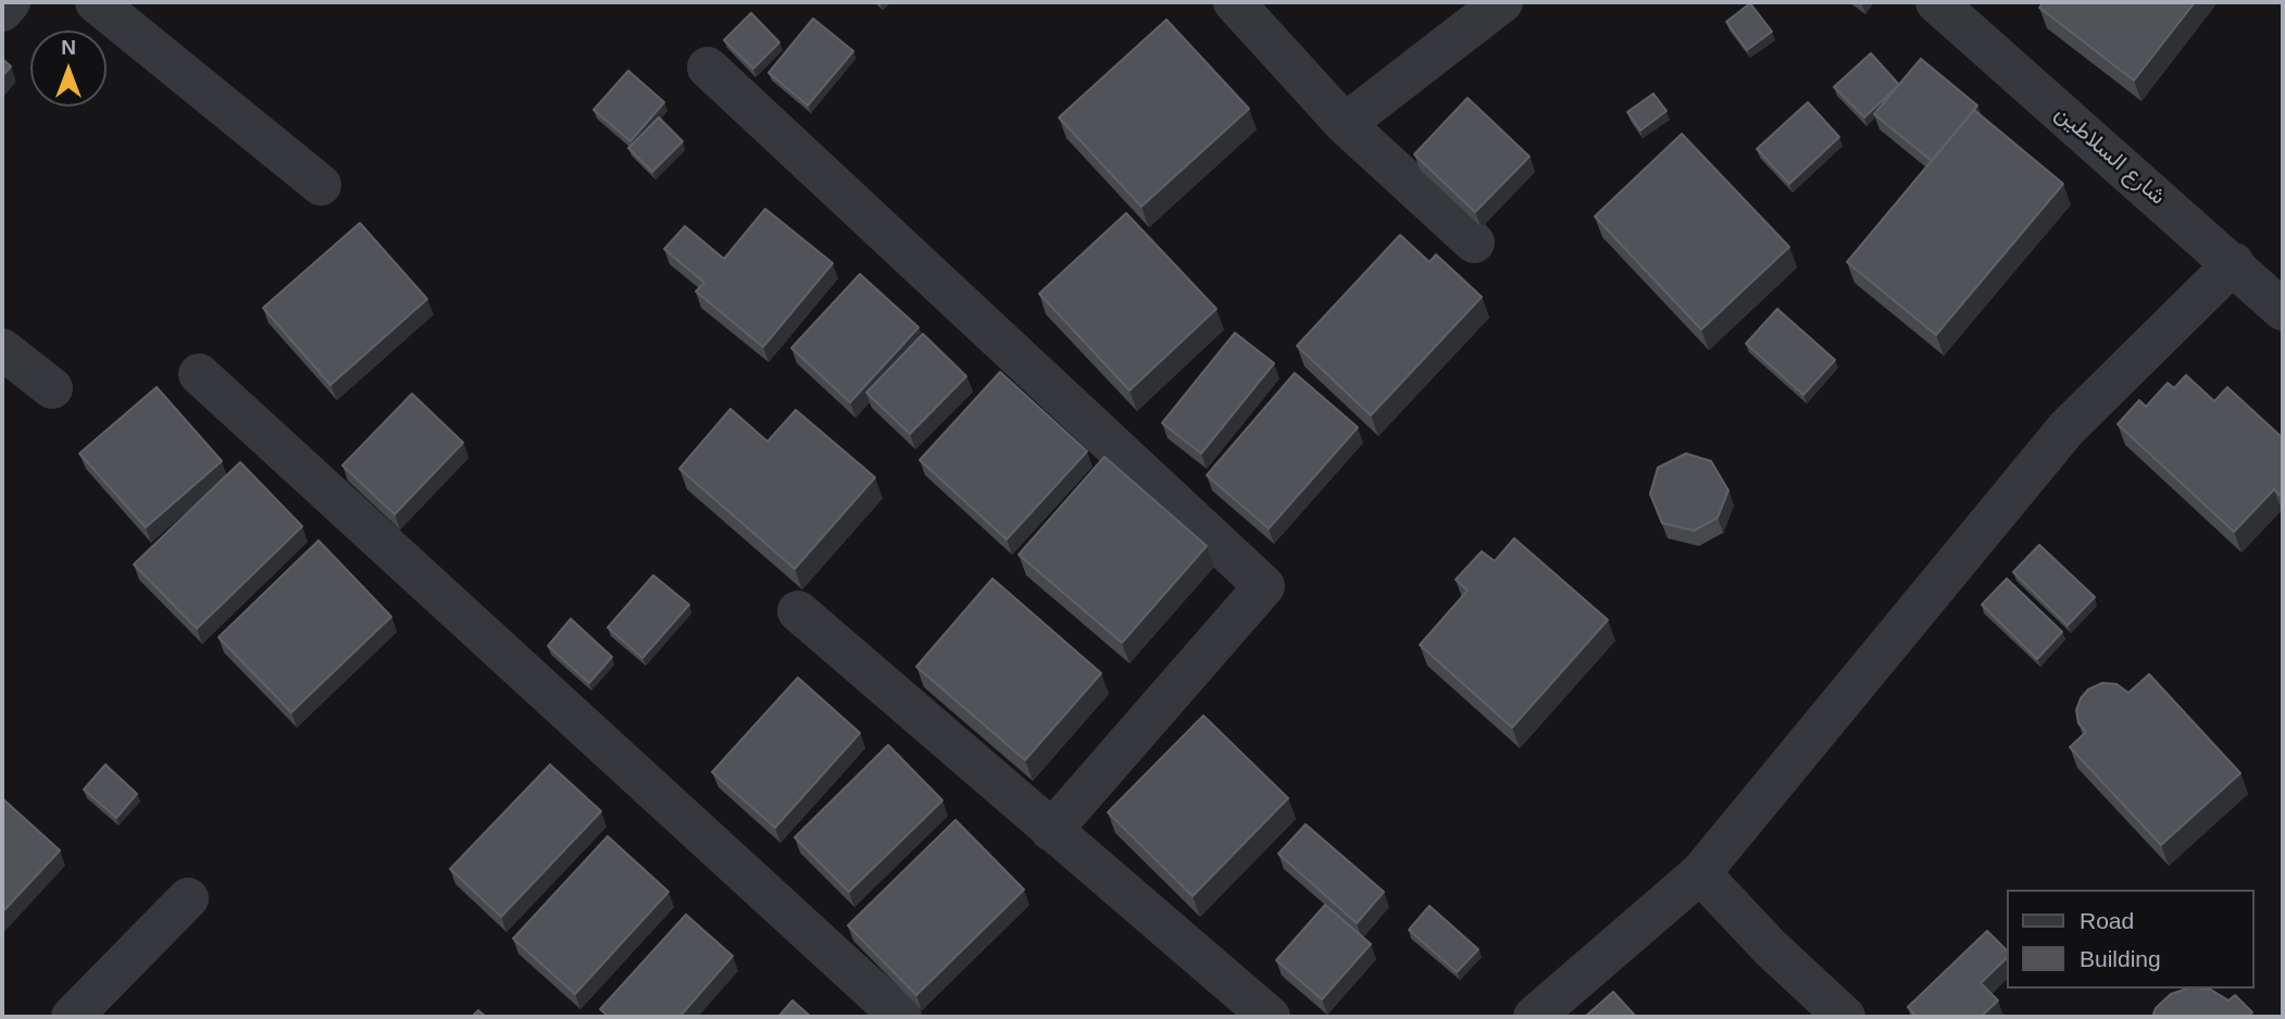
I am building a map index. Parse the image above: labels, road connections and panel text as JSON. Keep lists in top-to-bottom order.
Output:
{
  "streets": {
    "street": ["شارع السلاطين"]
  },
  "legend": ["Road", "Building"],
  "north": "top"
}
